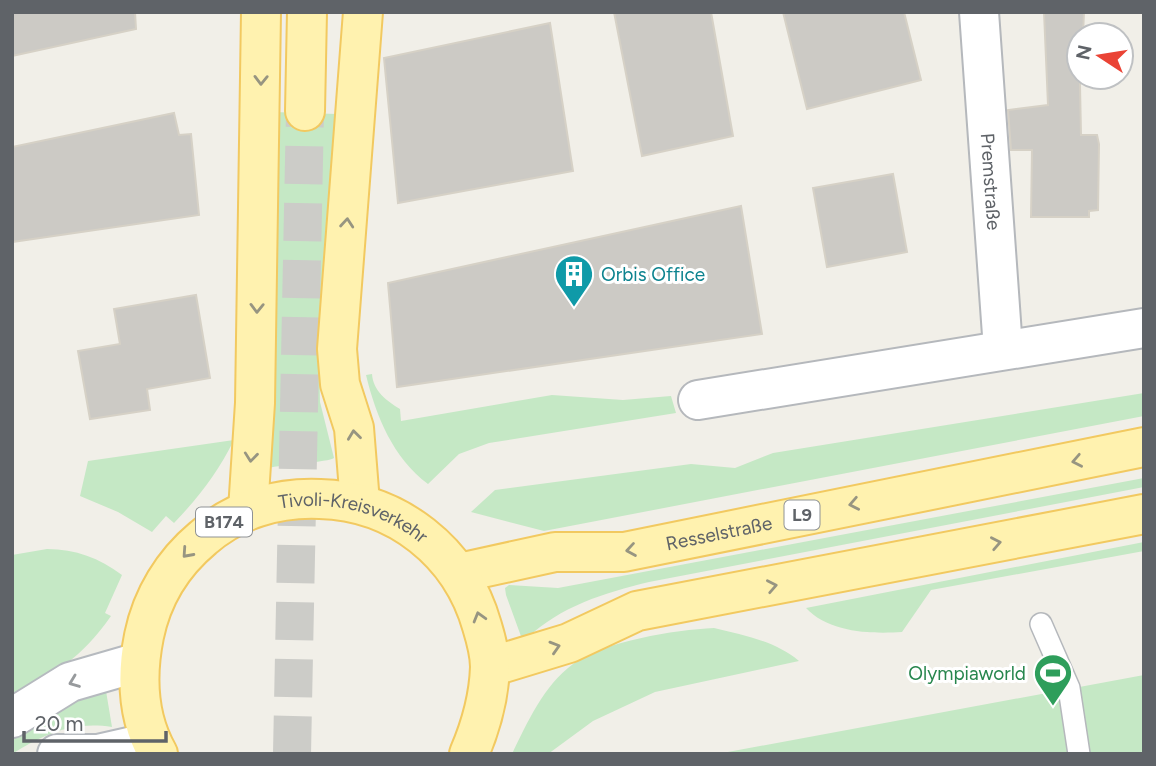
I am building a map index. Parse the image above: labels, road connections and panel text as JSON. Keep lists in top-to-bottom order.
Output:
{
  "streets": {
    "main road": [
      "L9",
      "B174",
      "Tivoli-Kreisverkehr",
      "Resselstraße"
    ],
    "street": ["Premstraße"]
  },
  "crossings": [
    ["B174", "Tivoli-Kreisverkehr"],
    ["Tivoli-Kreisverkehr", "Resselstraße"]
  ],
  "places": {
    "building": ["Orbis Office"],
    "sports": ["Olympiaworld"]
  },
  "scale_bar": "20 m",
  "north": "left"
}
